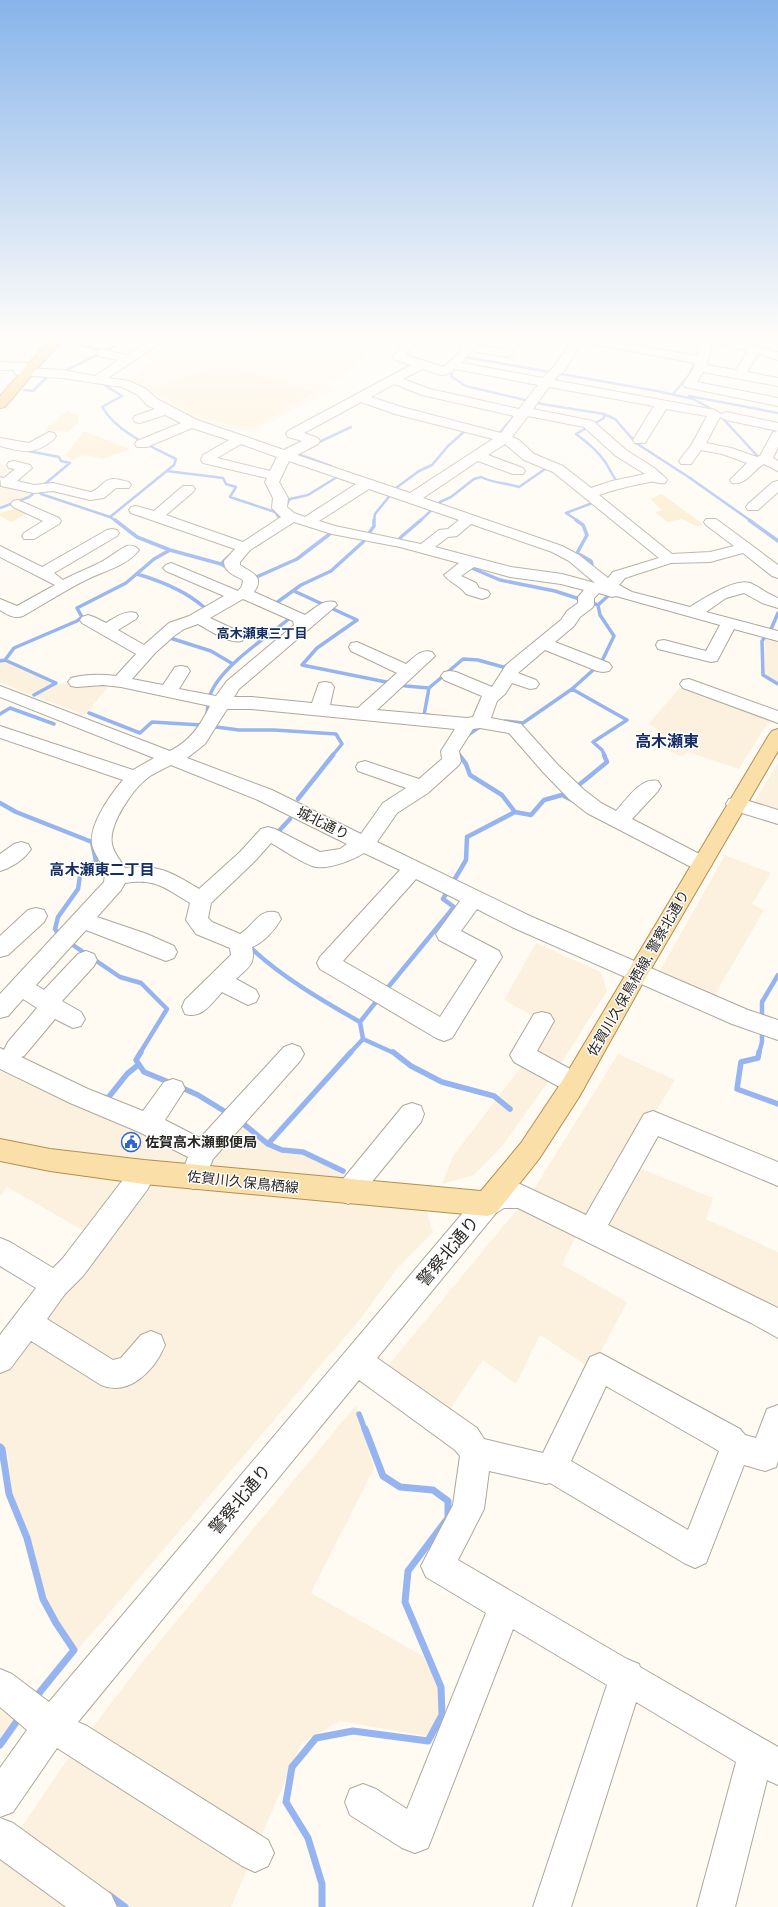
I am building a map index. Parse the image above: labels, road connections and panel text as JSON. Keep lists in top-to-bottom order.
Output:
{
  "streets": {
    "main road": ["佐賀川久保鳥栖線, 警察北通り", "佐賀川久保鳥栖線"],
    "street": ["城北通り", "警察北通り"]
  },
  "crossings": [
    ["城北通り", "佐賀川久保鳥栖線, 警察北通り"],
    ["佐賀川久保鳥栖線, 警察北通り", "佐賀川久保鳥栖線"],
    ["佐賀川久保鳥栖線, 警察北通り", "警察北通り"],
    ["佐賀川久保鳥栖線", "警察北通り"]
  ],
  "districts": ["高木瀬東三丁目", "高木瀬東", "高木瀬東二丁目"],
  "places": {
    "public building": ["佐賀高木瀬郵便局"]
  }
}
